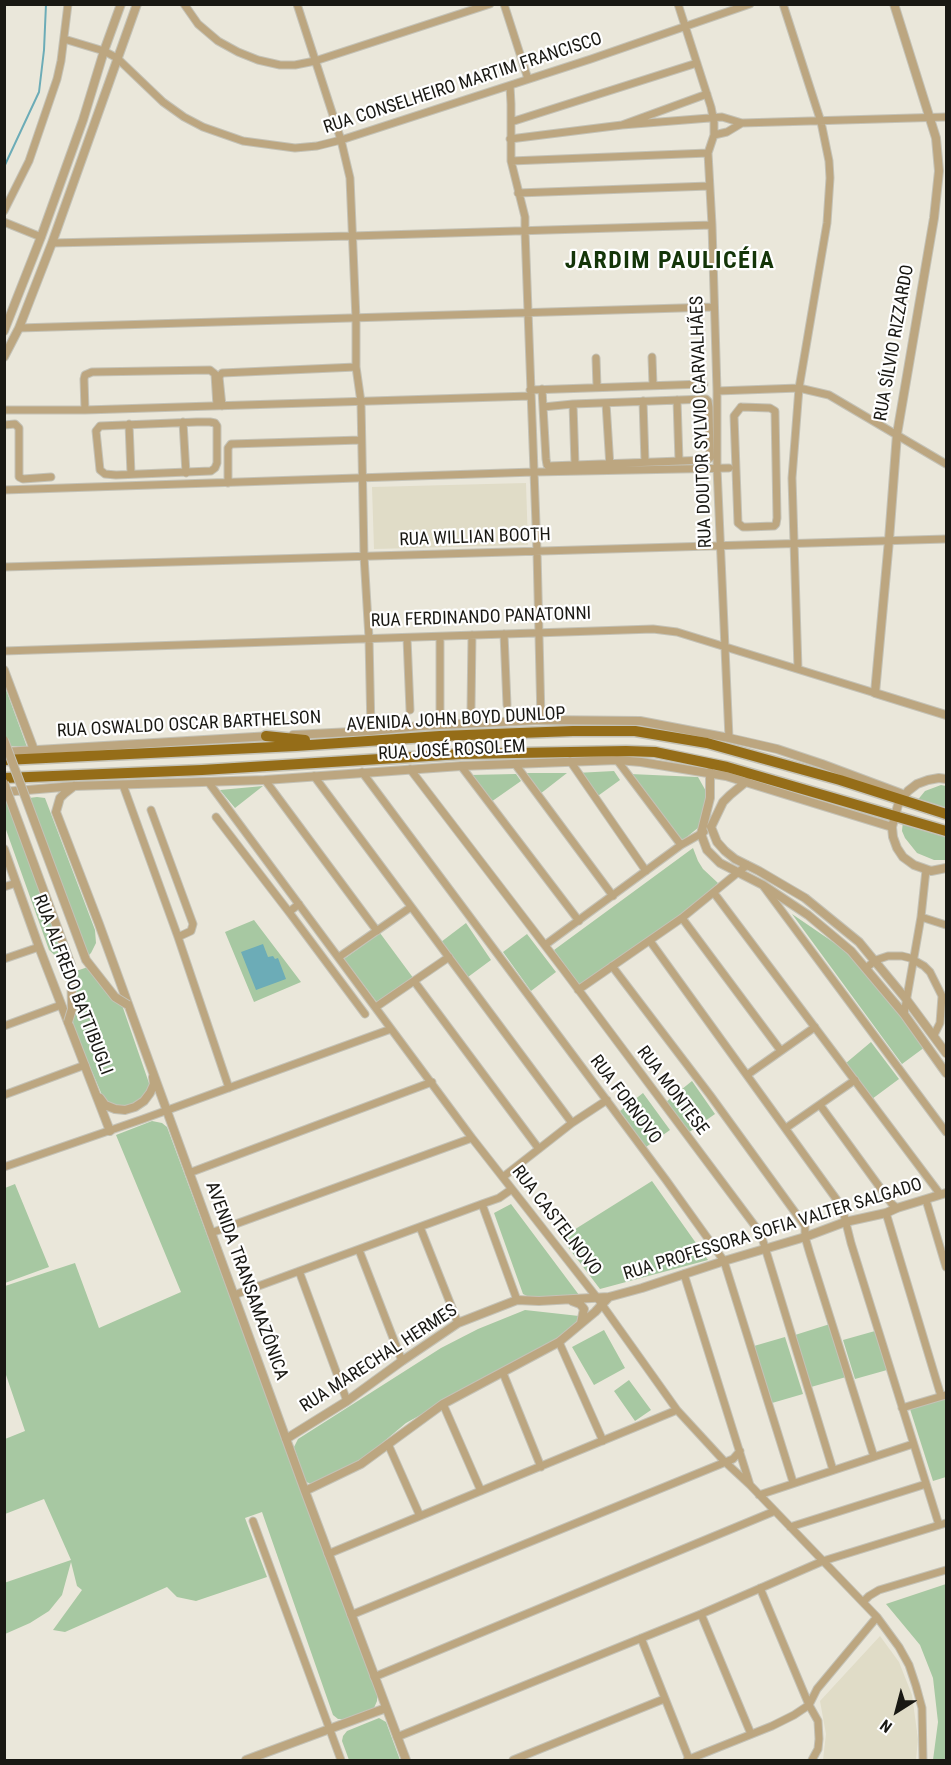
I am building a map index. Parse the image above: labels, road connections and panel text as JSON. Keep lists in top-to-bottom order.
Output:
{
  "streets": {
    "main road": ["AVENIDA JOHN BOYD DUNLOP"],
    "street": [
      "RUA CONSELHEIRO MARTIM FRANCISCO",
      "RUA SÍLVIO RIZZARDO",
      "RUA DOUTOR SYLVIO CARVALHÃES",
      "RUA WILLIAN BOOTH",
      "RUA FERDINANDO PANATONNI",
      "RUA OSWALDO OSCAR BARTHELSON",
      "RUA JOSÉ ROSOLEM",
      "RUA ALFREDO BATTIBUGLI",
      "RUA MONTESE",
      "RUA FORNOVO",
      "RUA CASTELNOVO",
      "RUA PROFESSORA SOFIA VALTER SALGADO",
      "AVENIDA TRANSAMAZÔNICA",
      "RUA MARECHAL HERMES"
    ]
  },
  "crossings": [
    ["RUA CONSELHEIRO MARTIM FRANCISCO", "RUA DOUTOR SYLVIO CARVALHÃES"],
    ["RUA SÍLVIO RIZZARDO", "RUA WILLIAN BOOTH"],
    ["RUA SÍLVIO RIZZARDO", "RUA FERDINANDO PANATONNI"],
    ["RUA DOUTOR SYLVIO CARVALHÃES", "RUA WILLIAN BOOTH"],
    ["RUA DOUTOR SYLVIO CARVALHÃES", "RUA FERDINANDO PANATONNI"],
    ["RUA DOUTOR SYLVIO CARVALHÃES", "RUA OSWALDO OSCAR BARTHELSON"],
    ["AVENIDA JOHN BOYD DUNLOP", "RUA OSWALDO OSCAR BARTHELSON"],
    ["RUA JOSÉ ROSOLEM", "RUA MONTESE"],
    ["RUA JOSÉ ROSOLEM", "RUA FORNOVO"],
    ["RUA JOSÉ ROSOLEM", "RUA CASTELNOVO"],
    ["RUA JOSÉ ROSOLEM", "AVENIDA TRANSAMAZÔNICA"],
    ["RUA MONTESE", "RUA PROFESSORA SOFIA VALTER SALGADO"],
    ["RUA FORNOVO", "RUA PROFESSORA SOFIA VALTER SALGADO"],
    ["RUA CASTELNOVO", "RUA PROFESSORA SOFIA VALTER SALGADO"],
    ["RUA CASTELNOVO", "RUA MARECHAL HERMES"],
    ["RUA PROFESSORA SOFIA VALTER SALGADO", "RUA MARECHAL HERMES"],
    ["AVENIDA TRANSAMAZÔNICA", "RUA MARECHAL HERMES"]
  ],
  "districts": ["JARDIM PAULICÉIA"],
  "north": "bottom left"
}
